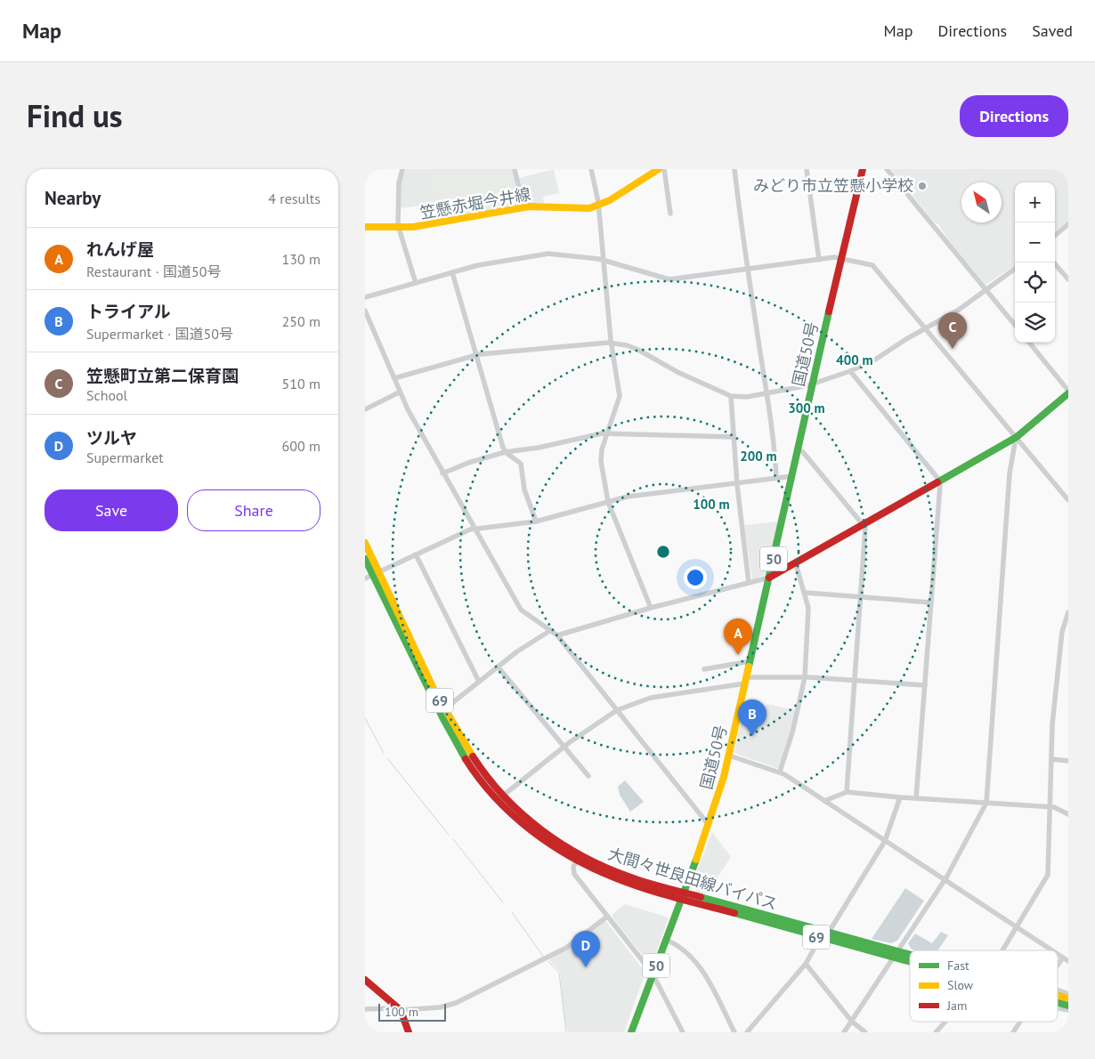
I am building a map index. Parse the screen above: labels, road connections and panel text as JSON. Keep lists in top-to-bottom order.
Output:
{
  "streets": {
    "main road": [
      "笠懸赤堀今井線",
      "国道50号",
      "50",
      "69",
      "大間々世良田線バイパス"
    ]
  },
  "crossings": [
    ["国道50号", "50"],
    ["国道50号", "大間々世良田線バイパス"]
  ],
  "places": ["みどり市立笠懸小学校"],
  "legend": ["Fast", "Slow", "Jam"],
  "scale_bar": "100 m",
  "north": "top left",
  "page": {
    "header": "Map",
    "nav": ["Map", "Directions", "Saved"],
    "title": "Find us",
    "buttons": [
      "Directions",
      ["Save", "Share"]
    ],
    "heading": ["Nearby", "4 results"],
    "map_buttons": ["+", "−"],
    "list": [
      {
        "mark": "A",
        "name": "れんげ屋",
        "note": "Restaurant · 国道50号",
        "value": "130 m"
      },
      {
        "mark": "B",
        "name": "トライアル",
        "note": "Supermarket · 国道50号",
        "value": "250 m"
      },
      {
        "mark": "C",
        "name": "笠懸町立第二保育園",
        "note": "School",
        "value": "510 m"
      },
      {
        "mark": "D",
        "name": "ツルヤ",
        "note": "Supermarket",
        "value": "600 m"
      }
    ],
    "pins": [
      "C",
      "A",
      "B",
      "D"
    ],
    "scale": "100 m"
  },
  "rings": [
    "400 m",
    "300 m",
    "200 m",
    "100 m"
  ]
}
